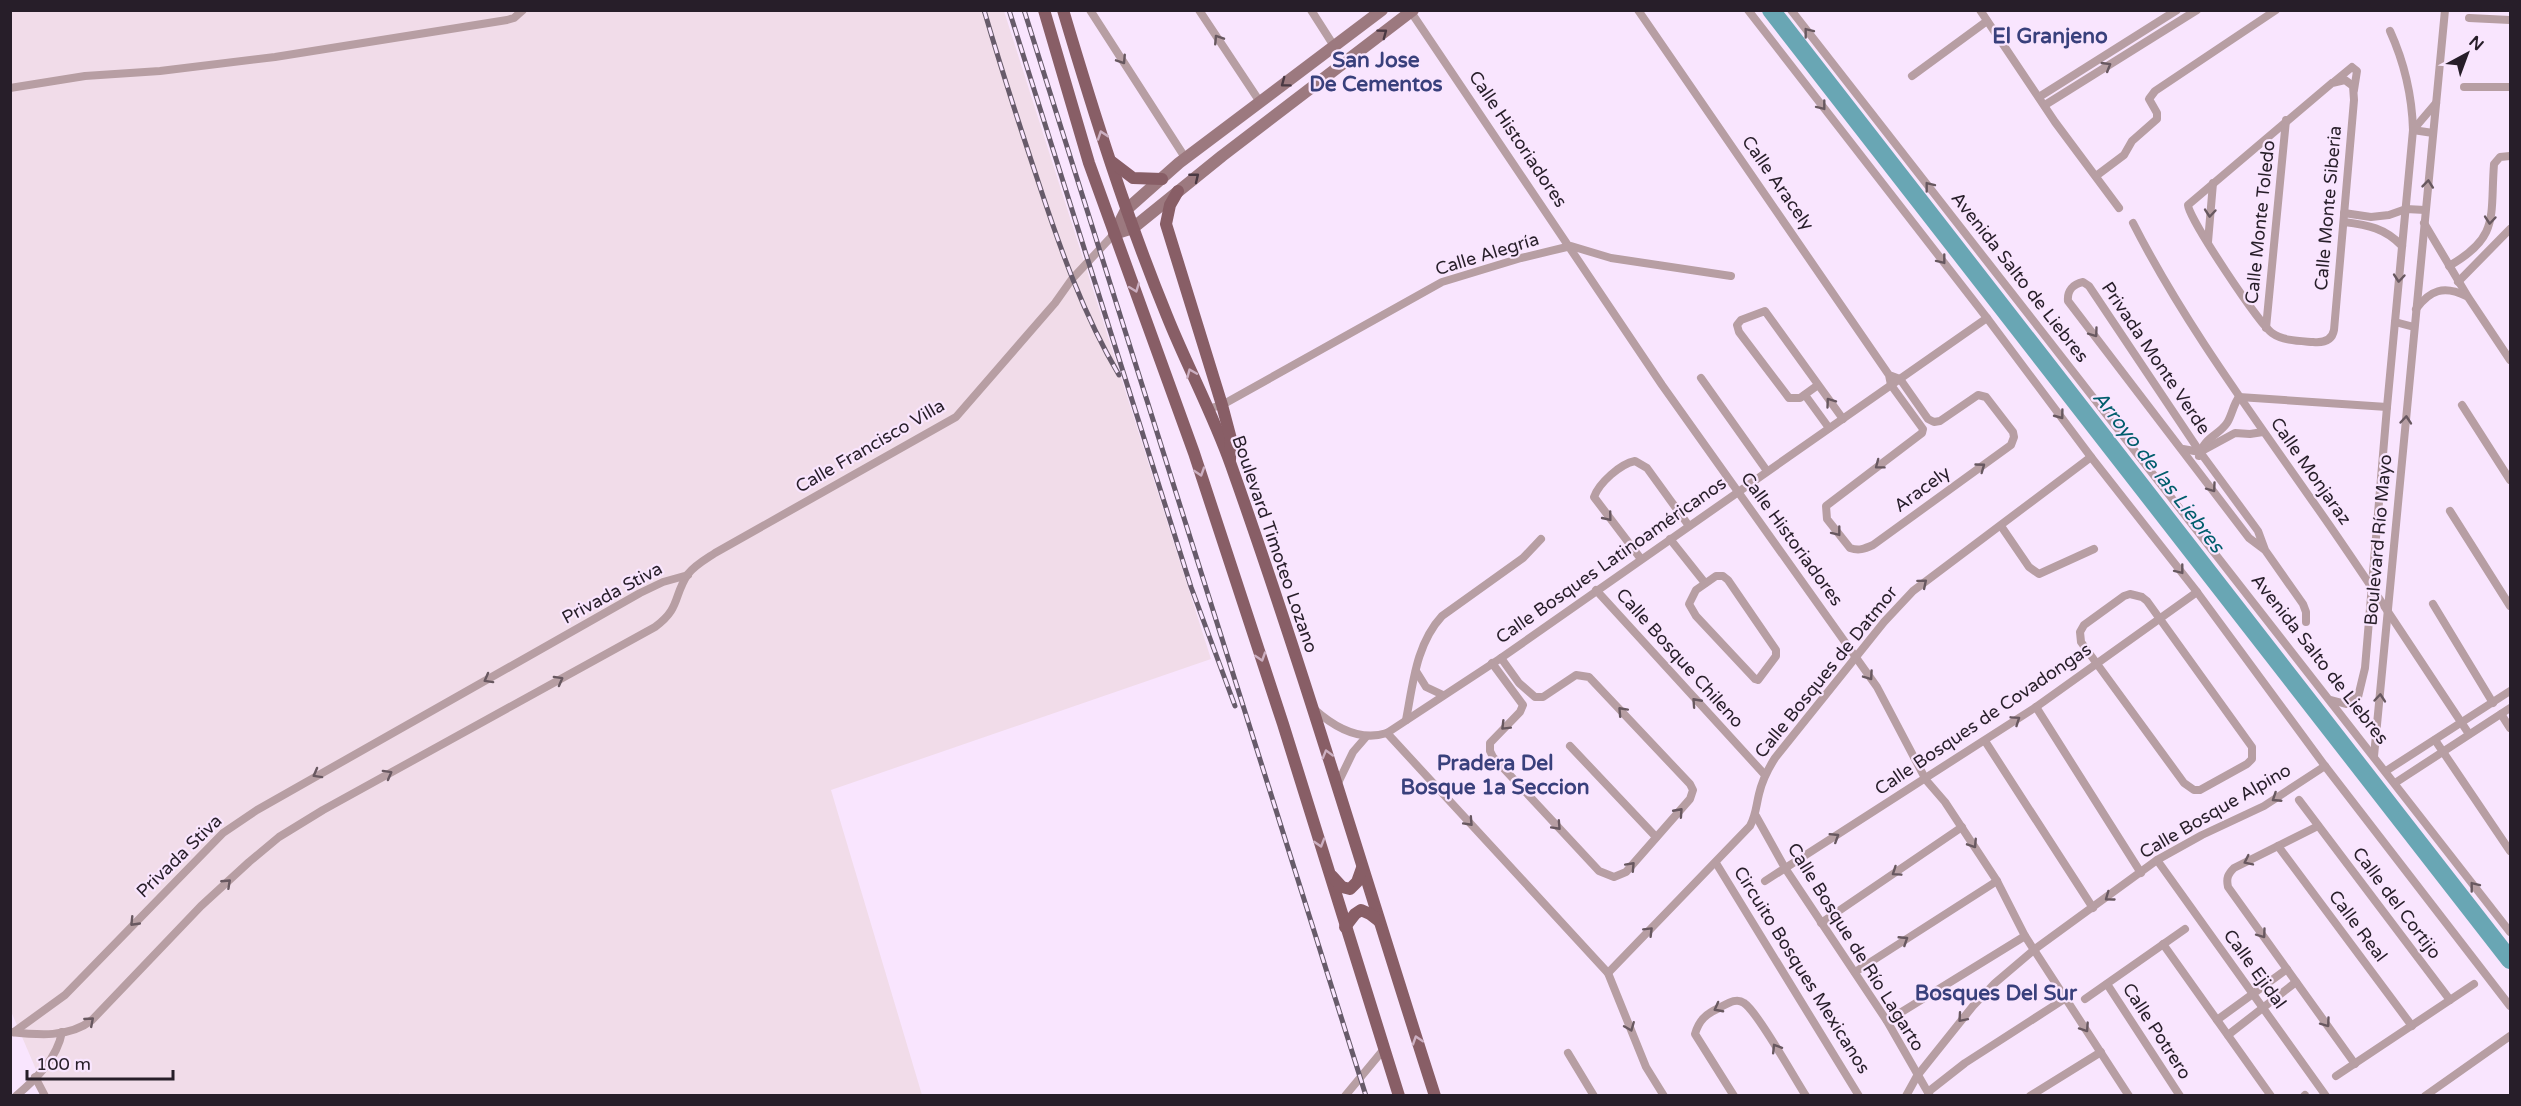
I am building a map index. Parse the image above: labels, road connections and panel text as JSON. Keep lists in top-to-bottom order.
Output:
{
  "streets": {
    "main road": ["Boulevard Timoteo Lozano"],
    "street": [
      "Calle Historiadores",
      "Calle Aracely",
      "Calle Monte Siberia",
      "Calle Monte Toledo",
      "Calle Alegría",
      "Avenida Salto de Liebres",
      "Privada Monte Verde",
      "Calle Francisco Villa",
      "Calle Monjaraz",
      "Aracely",
      "Boulevard Río Mayo",
      "Calle Bosques Latinoaméricanos",
      "Privada Stiva",
      "Calle Bosque Chileno",
      "Calle Bosques de Datmor",
      "Calle Bosques de Covadongas",
      "Calle Bosque Alpino",
      "Calle del Cortijo",
      "Calle Real",
      "Calle Bosque de Río Lagarto",
      "Calle Ejidal",
      "Circuito Bosques Mexicanos",
      "Calle Potrero"
    ]
  },
  "crossings": [
    ["Calle Historiadores", "Calle Alegría"],
    ["Calle Historiadores", "Calle Bosques Latinoaméricanos"],
    ["Calle Historiadores", "Calle Bosques de Datmor"],
    ["Calle Historiadores", "Calle Bosques de Covadongas"],
    ["Calle Historiadores", "Calle Bosque Alpino"],
    ["Calle Aracely", "Aracely"],
    ["Calle Aracely", "Calle Bosques Latinoaméricanos"],
    ["Calle Monte Siberia", "Calle Monte Toledo"],
    ["Calle Alegría", "Boulevard Timoteo Lozano"],
    ["Avenida Salto de Liebres", "Boulevard Río Mayo"],
    ["Privada Monte Verde", "Calle Monjaraz"],
    ["Calle Francisco Villa", "Privada Stiva"],
    ["Calle Monjaraz", "Boulevard Río Mayo"],
    ["Aracely", "Calle Bosques Latinoaméricanos"],
    ["Calle Bosques Latinoaméricanos", "Calle Bosque Chileno"],
    ["Calle Bosque Chileno", "Calle Bosques de Datmor"],
    ["Calle Bosques de Datmor", "Calle Bosque de Río Lagarto"],
    ["Calle Bosques de Datmor", "Circuito Bosques Mexicanos"],
    ["Calle Bosques de Covadongas", "Calle Bosque de Río Lagarto"],
    ["Calle Bosque Alpino", "Calle Bosque de Río Lagarto"],
    ["Calle Bosque Alpino", "Calle Ejidal"]
  ],
  "one_way": ["Calle Bosque Chileno", "Calle Bosques de Datmor"],
  "districts": [
    "El Granjeno",
    "San Jose De Cementos",
    "Pradera Del Bosque 1a Seccion",
    "Bosques Del Sur"
  ],
  "water": ["Arroyo de las Liebres"],
  "scale_bar": "100 m",
  "north": "top right"
}
